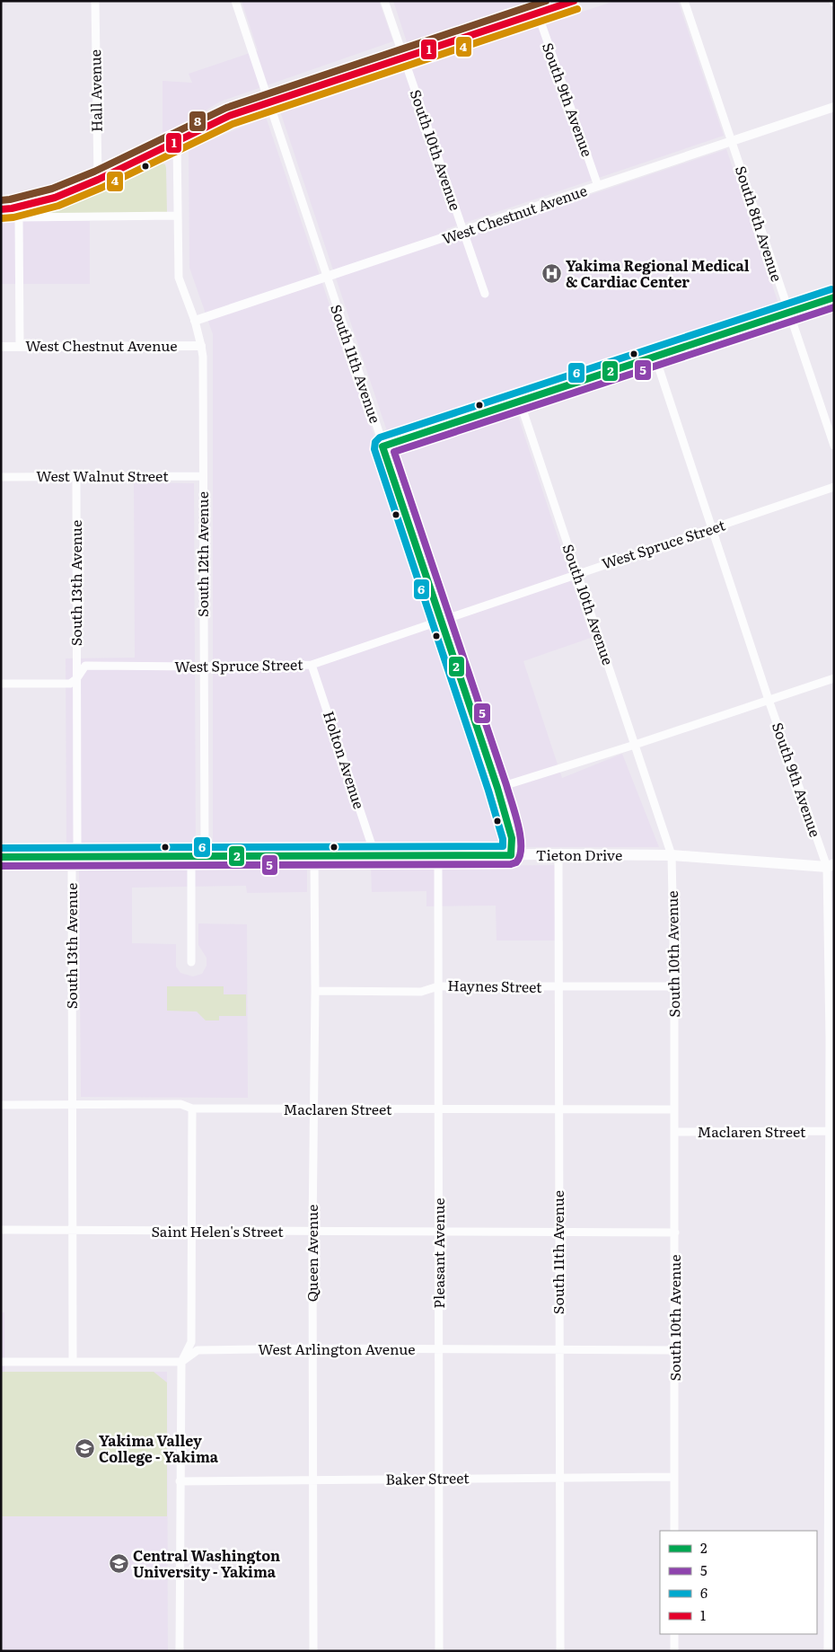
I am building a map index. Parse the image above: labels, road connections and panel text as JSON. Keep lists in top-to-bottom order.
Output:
{
  "streets": {
    "main road": ["Tieton Drive"],
    "street": [
      "Hall Avenue",
      "South 9th Avenue",
      "South 10th Avenue",
      "West Chestnut Avenue",
      "South 8th Avenue",
      "South 11th Avenue",
      "West Walnut Street",
      "West Spruce Street",
      "South 12th Avenue",
      "South 13th Avenue",
      "Holton Avenue",
      "Haynes Street",
      "Maclaren Street",
      "Saint Helen's Street",
      "Queen Avenue",
      "Pleasant Avenue",
      "West Arlington Avenue",
      "Baker Street"
    ]
  },
  "crossings": [
    ["South 9th Avenue", "West Chestnut Avenue"],
    ["South 9th Avenue", "West Spruce Street"],
    ["South 9th Avenue", "Tieton Drive"],
    ["South 9th Avenue", "Maclaren Street"],
    ["South 10th Avenue", "West Chestnut Avenue"],
    ["South 10th Avenue", "West Spruce Street"],
    ["South 10th Avenue", "Tieton Drive"],
    ["South 10th Avenue", "Haynes Street"],
    ["South 10th Avenue", "Maclaren Street"],
    ["South 10th Avenue", "Saint Helen's Street"],
    ["South 10th Avenue", "West Arlington Avenue"],
    ["South 10th Avenue", "Baker Street"],
    ["West Chestnut Avenue", "South 8th Avenue"],
    ["West Chestnut Avenue", "South 11th Avenue"],
    ["West Chestnut Avenue", "South 12th Avenue"],
    ["South 11th Avenue", "West Spruce Street"],
    ["South 11th Avenue", "Tieton Drive"],
    ["South 11th Avenue", "Haynes Street"],
    ["South 11th Avenue", "Maclaren Street"],
    ["South 11th Avenue", "Saint Helen's Street"],
    ["South 11th Avenue", "West Arlington Avenue"],
    ["South 11th Avenue", "Baker Street"],
    ["West Walnut Street", "South 12th Avenue"],
    ["West Walnut Street", "South 13th Avenue"],
    ["West Spruce Street", "South 12th Avenue"],
    ["West Spruce Street", "South 13th Avenue"],
    ["West Spruce Street", "Holton Avenue"],
    ["South 12th Avenue", "Tieton Drive"],
    ["South 13th Avenue", "Tieton Drive"],
    ["South 13th Avenue", "Maclaren Street"],
    ["South 13th Avenue", "Saint Helen's Street"],
    ["Holton Avenue", "Tieton Drive"],
    ["Tieton Drive", "Queen Avenue"],
    ["Tieton Drive", "Pleasant Avenue"],
    ["Haynes Street", "Queen Avenue"],
    ["Haynes Street", "Pleasant Avenue"],
    ["Maclaren Street", "Queen Avenue"],
    ["Maclaren Street", "Pleasant Avenue"],
    ["Saint Helen's Street", "Queen Avenue"],
    ["Saint Helen's Street", "Pleasant Avenue"],
    ["Queen Avenue", "West Arlington Avenue"],
    ["Queen Avenue", "Baker Street"],
    ["Pleasant Avenue", "West Arlington Avenue"],
    ["Pleasant Avenue", "Baker Street"]
  ],
  "places": {
    "hospital": ["Yakima Regional Medical & Cardiac Center"],
    "school or university": ["Yakima Valley College - Yakima", "Central Washington University - Yakima"]
  },
  "lines": [
    "transit line 1",
    "transit line 8",
    "transit line 4",
    "transit line 6",
    "transit line 2",
    "transit line 5"
  ],
  "legend": [
    "2",
    "5",
    "6",
    "1"
  ]
}
